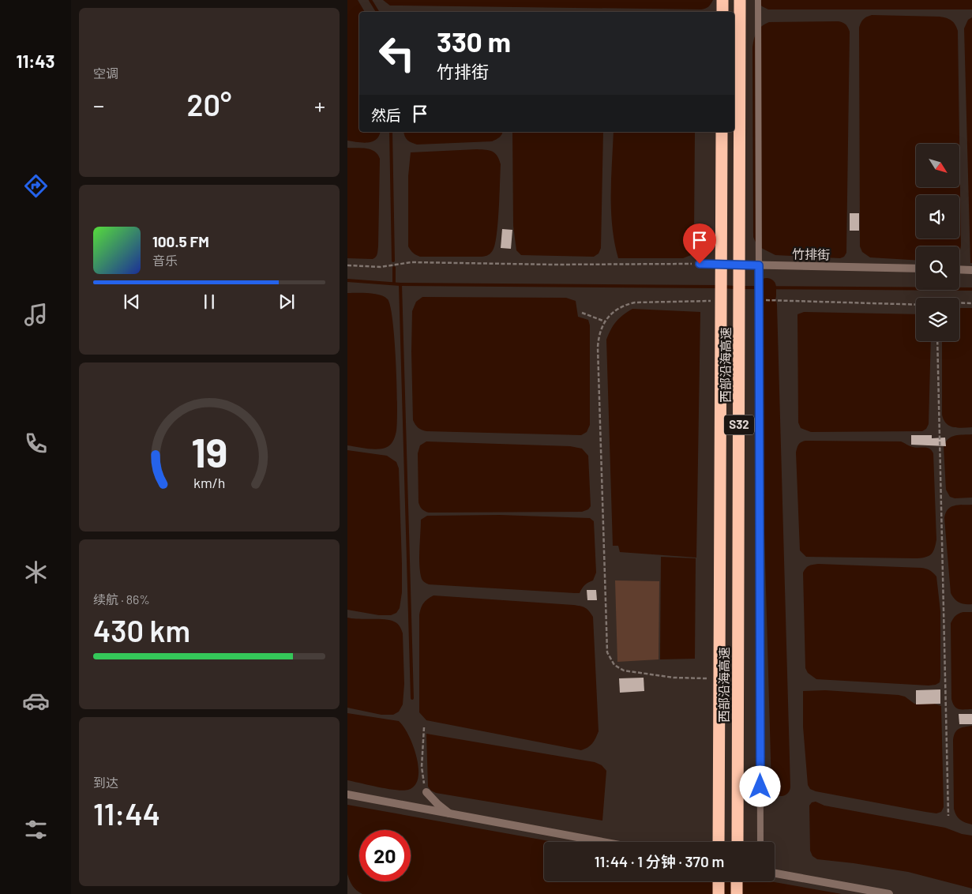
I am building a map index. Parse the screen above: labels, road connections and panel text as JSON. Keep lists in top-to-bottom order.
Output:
{
  "streets": {
    "highway": ["西部沿海高速", "S32"],
    "street": ["竹排街"]
  },
  "north": "bottom right",
  "page": {
    "tabs": "11:43",
    "tile": [
      "空调",
      ["续航 · 86%", "430 km"],
      ["到达", "11:44"]
    ],
    "turn": ["330 m", "竹排街"],
    "heat": ["−", "20°", "+"],
    "then": "然后",
    "song": ["100.5 FM", "音乐"],
    "limit": "20",
    "trip": "11:44 · 1 分钟 · 370 m",
    "gauge": ["19", "km/h"]
  }
}
